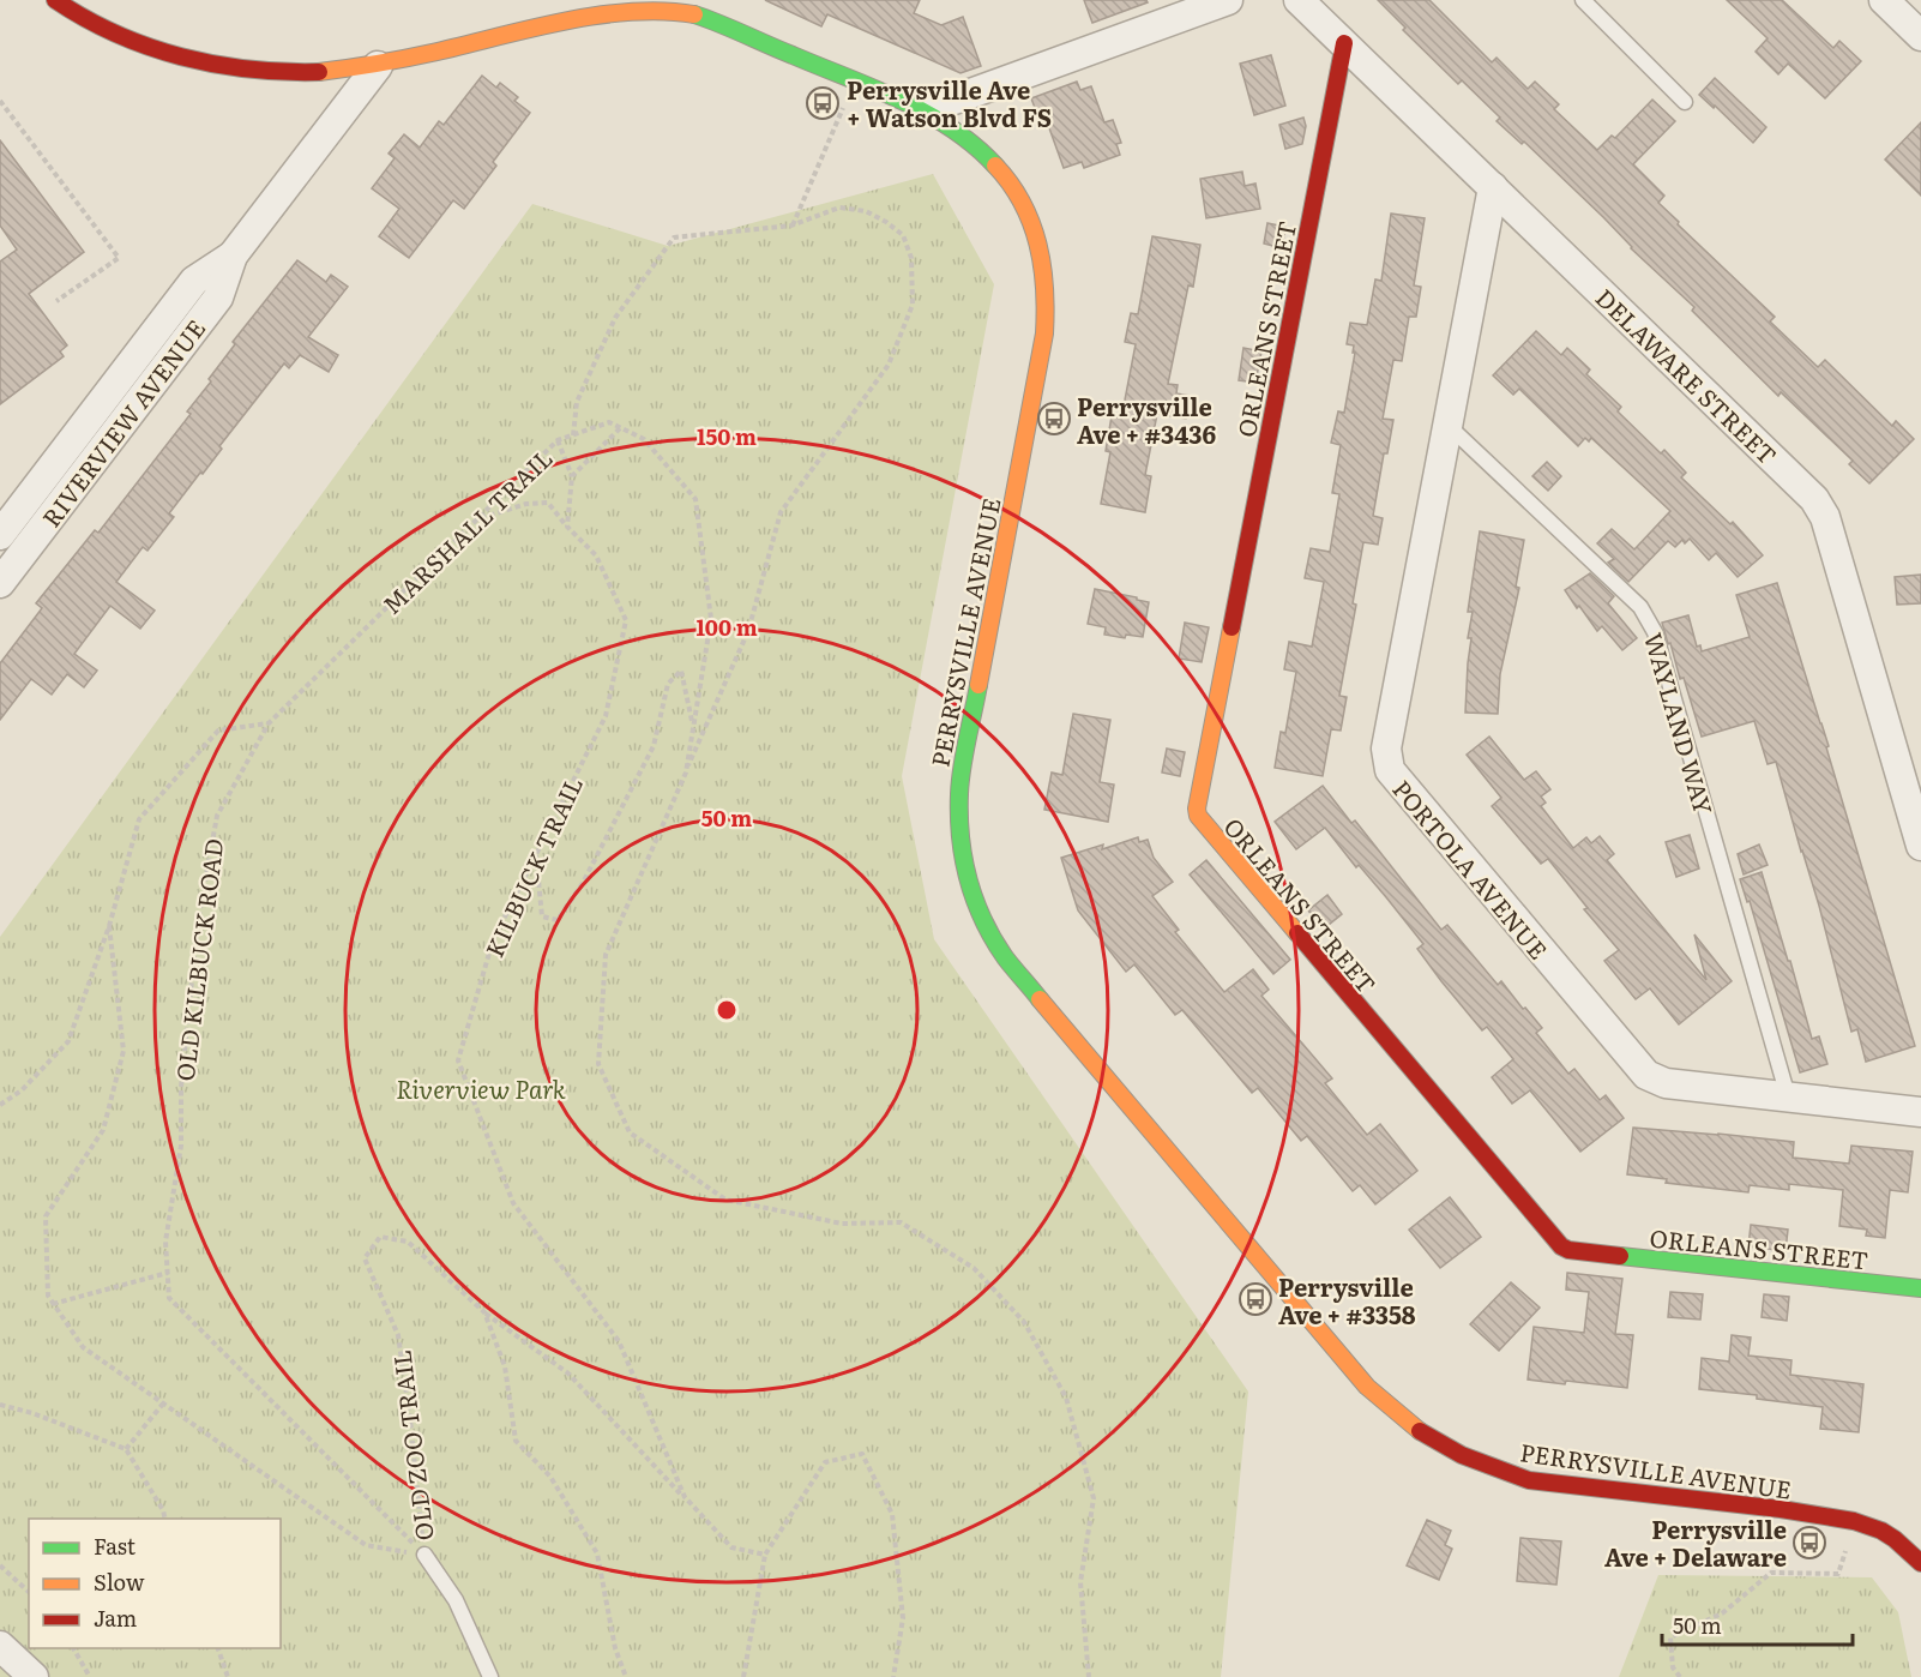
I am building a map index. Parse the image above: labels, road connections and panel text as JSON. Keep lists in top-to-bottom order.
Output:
{
  "streets": {
    "main road": ["ORLEANS STREET", "PERRYSVILLE AVENUE"],
    "street": ["DELAWARE STREET", "RIVERVIEW AVENUE", "PORTOLA AVENUE"],
    "lane": ["WAYLAND WAY"],
    "path": [
      "MARSHALL TRAIL",
      "KILBUCK TRAIL",
      "OLD KILBUCK ROAD",
      "OLD ZOO TRAIL"
    ]
  },
  "crossings": [
    ["ORLEANS STREET", "DELAWARE STREET"],
    ["DELAWARE STREET", "PORTOLA AVENUE"],
    ["RIVERVIEW AVENUE", "PERRYSVILLE AVENUE"],
    ["MARSHALL TRAIL", "KILBUCK TRAIL"],
    ["MARSHALL TRAIL", "OLD KILBUCK ROAD"],
    ["WAYLAND WAY", "PORTOLA AVENUE"],
    ["OLD KILBUCK ROAD", "OLD ZOO TRAIL"]
  ],
  "parks": ["Riverview Park"],
  "places": {
    "bus stop": [
      "Perrysville Ave + Watson Blvd FS",
      "Perrysville Ave + #3436",
      "Perrysville Ave + #3358",
      "Perrysville Ave + Delaware"
    ]
  },
  "legend": ["Fast", "Slow", "Jam"],
  "scale_bar": "50 m",
  "rings": ["150 m", "100 m", "50 m"]
}
